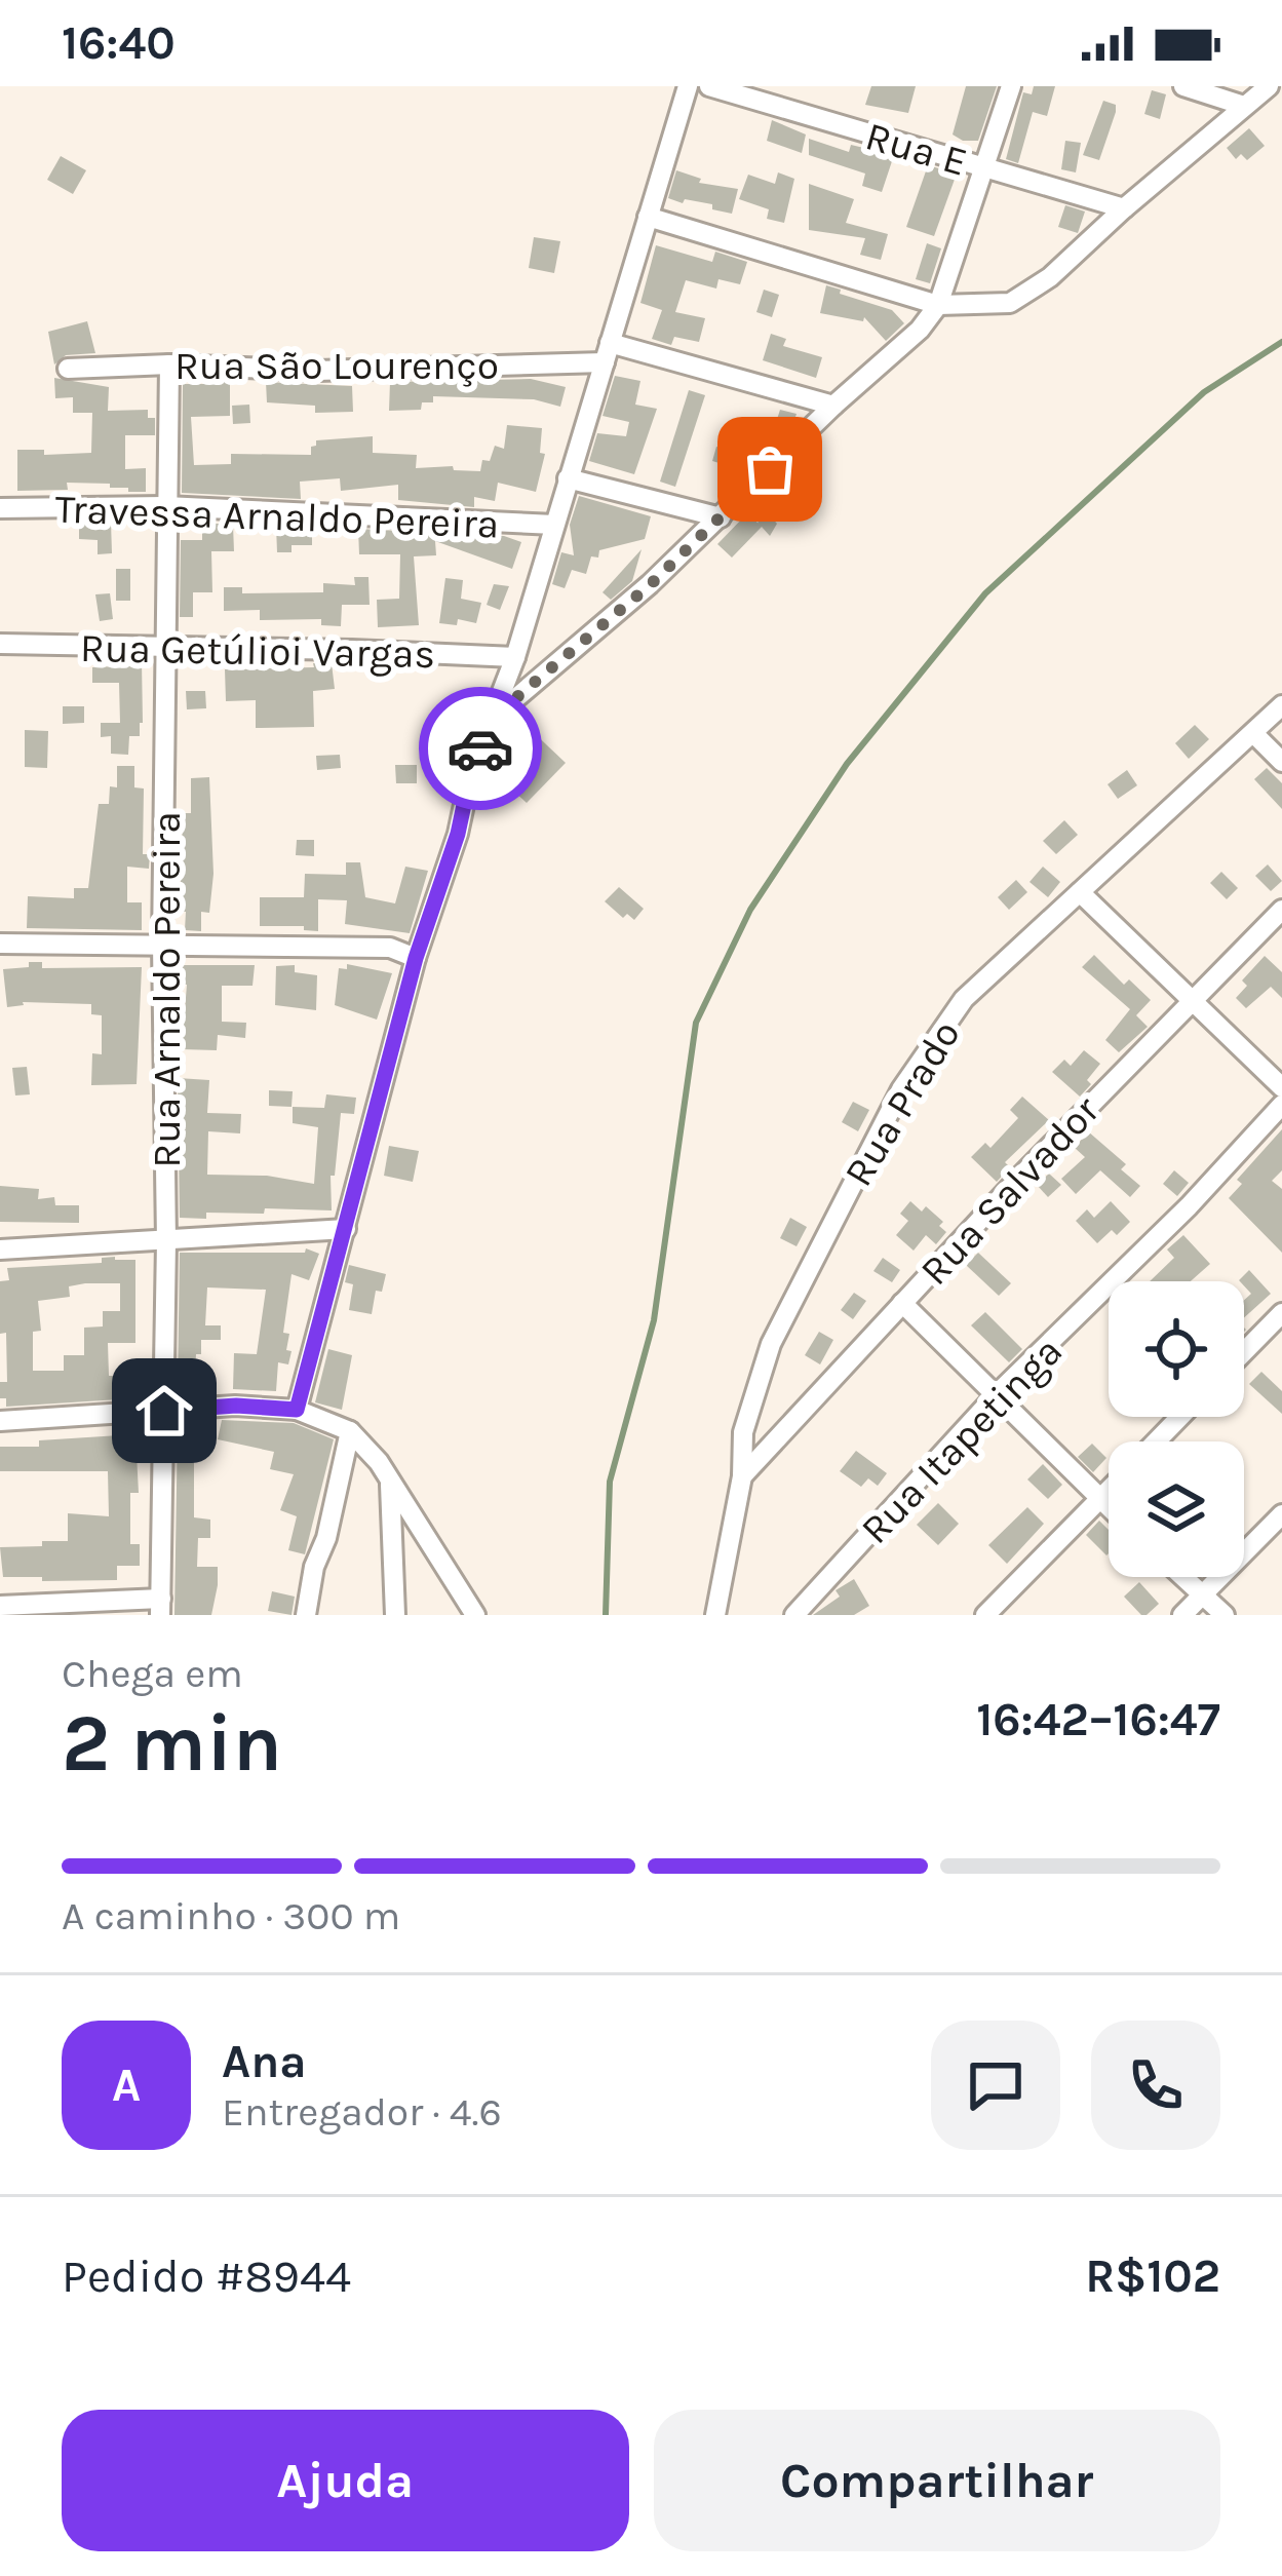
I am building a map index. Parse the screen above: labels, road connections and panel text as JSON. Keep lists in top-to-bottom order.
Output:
{
  "streets": {
    "street": [
      "Rua E",
      "Rua São Lourenço",
      "Travessa Arnaldo Pereira",
      "Rua Getúlioi Vargas",
      "Rua Arnaldo Pereira",
      "Rua Prado",
      "Rua Salvador",
      "Rua Itapetinga"
    ]
  },
  "crossings": [
    ["Rua São Lourenço", "Rua Arnaldo Pereira"],
    ["Travessa Arnaldo Pereira", "Rua Arnaldo Pereira"],
    ["Rua Getúlioi Vargas", "Rua Arnaldo Pereira"],
    ["Rua Prado", "Rua Salvador"]
  ],
  "page": {
    "status": "16:40",
    "heading": ["2 min", "Chega em", "16:42–16:47"],
    "panel": [
      "Ana",
      "Entregador · 4.6",
      "Pedido #8944",
      "R$102"
    ],
    "bar": "A caminho · 300 m",
    "round": "A",
    "buttons": ["Ajuda", "Compartilhar"]
  }
}
